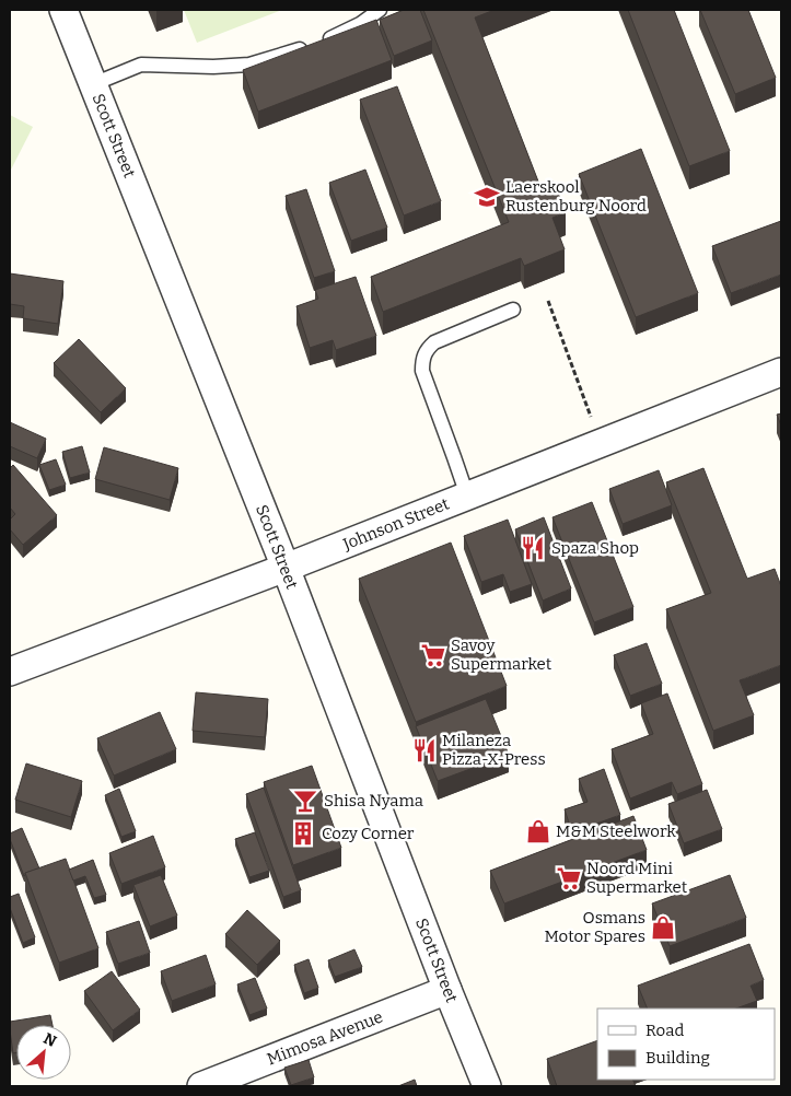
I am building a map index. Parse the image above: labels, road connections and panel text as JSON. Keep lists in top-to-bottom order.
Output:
{
  "streets": {
    "street": ["Scott Street", "Johnson Street", "Mimosa Avenue"]
  },
  "crossings": [
    ["Scott Street", "Johnson Street"],
    ["Scott Street", "Mimosa Avenue"]
  ],
  "places": {
    "school or university": ["Laerskool Rustenburg Noord"],
    "restaurant": ["Spaza Shop", "Milaneza Pizza-X-Press"],
    "supermarket": ["Savoy Supermarket", "Noord Mini Supermarket"],
    "bar": ["Shisa Nyama"],
    "shop": ["M&M Steelwork", "Osmans Motor Spares"],
    "building": ["Cozy Corner"]
  },
  "legend": ["Road", "Building"],
  "north": "top right"
}
